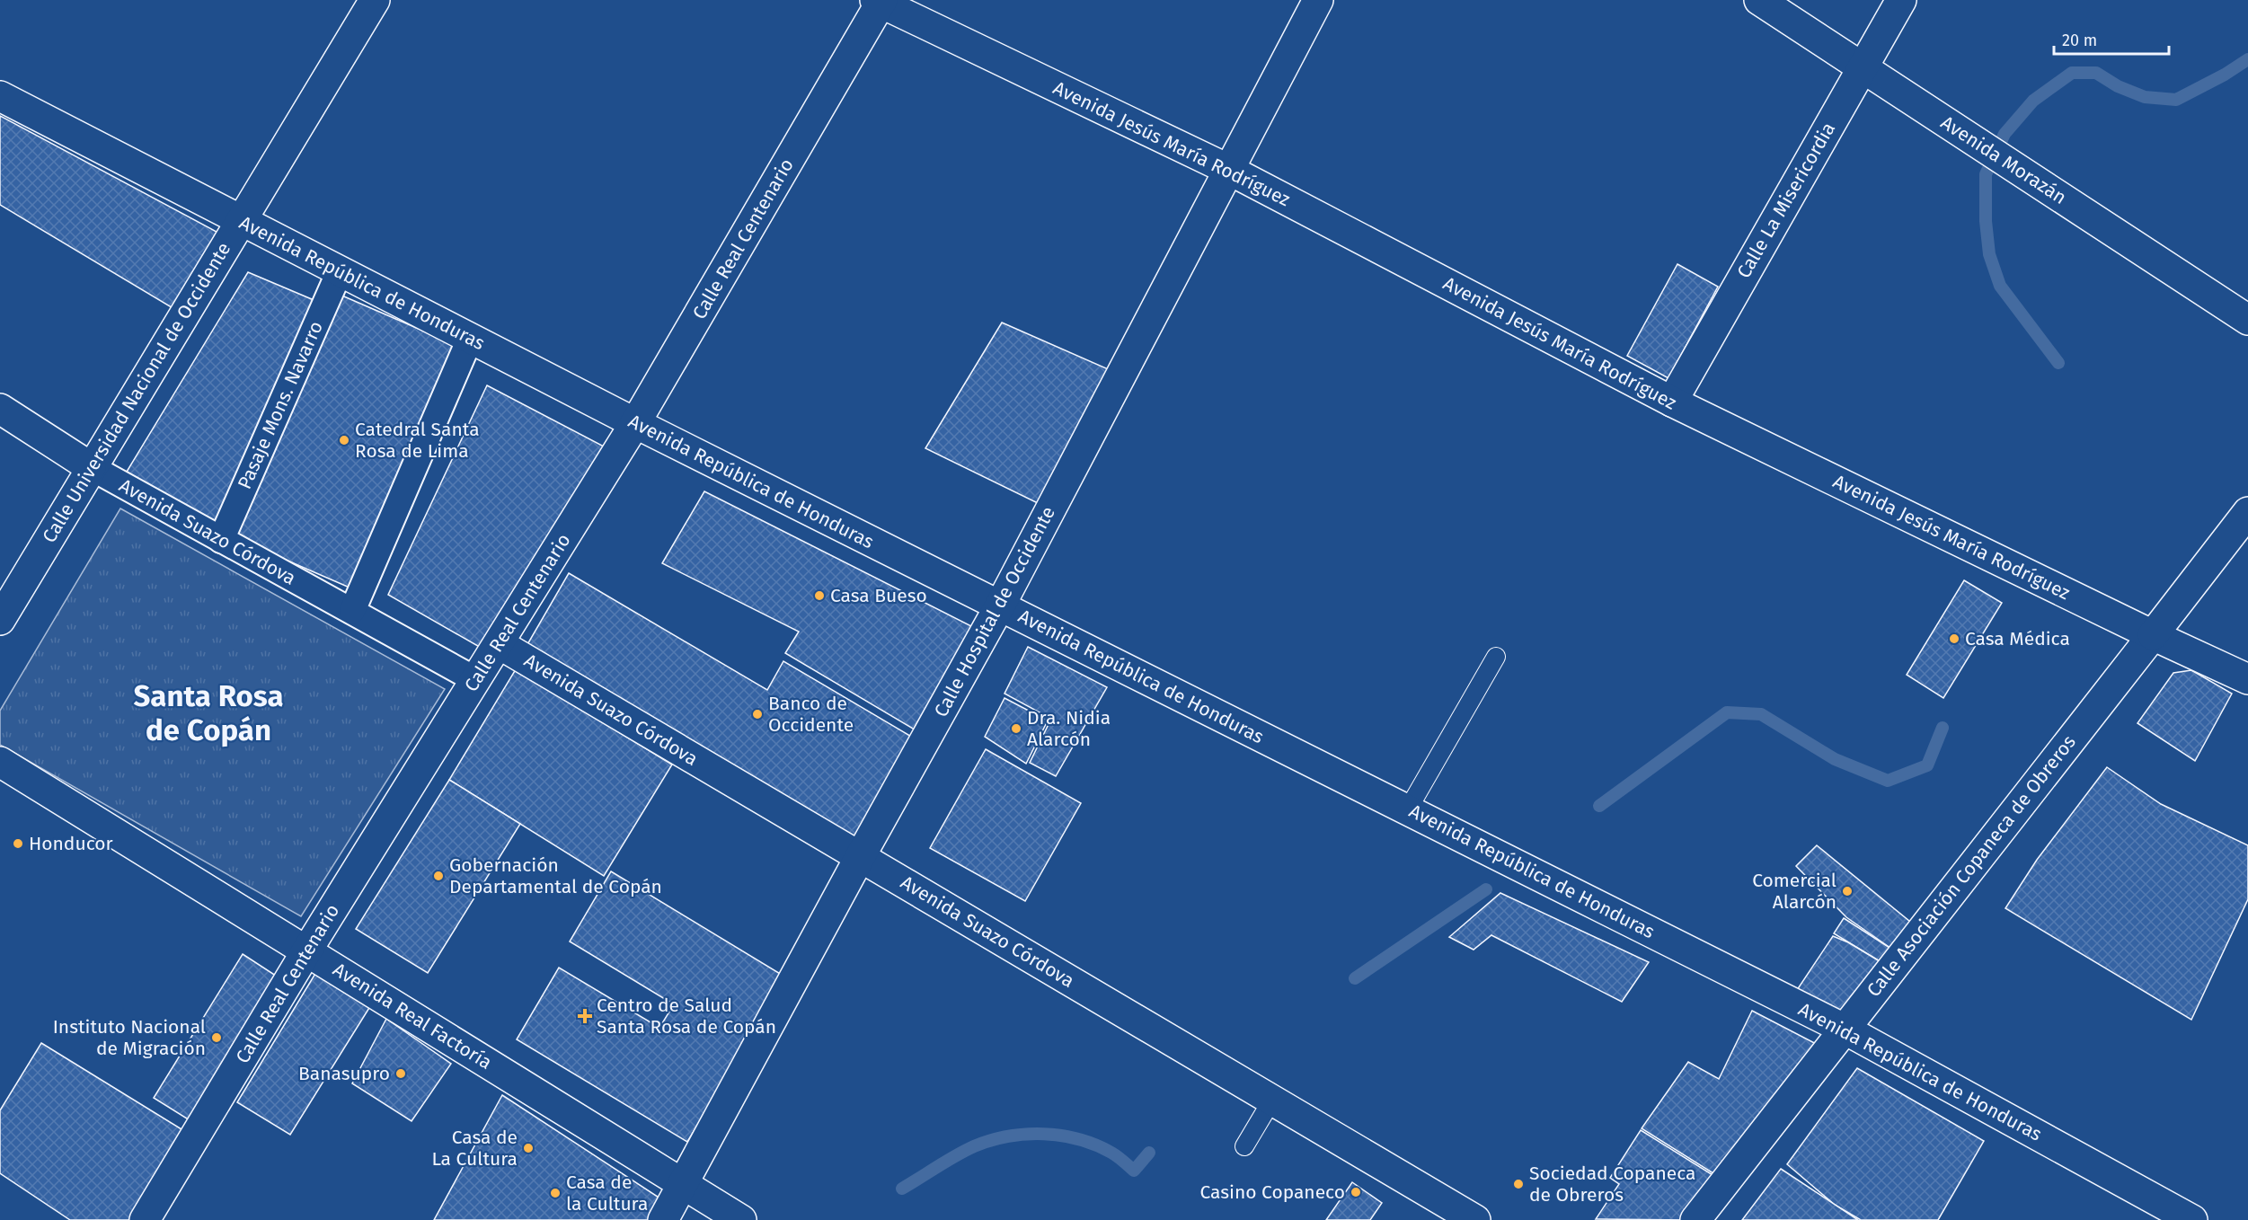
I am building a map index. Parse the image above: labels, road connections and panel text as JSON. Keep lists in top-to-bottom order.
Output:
{
  "streets": {
    "street": [
      "Avenida Jesús María Rodríguez",
      "Avenida Morazán",
      "Calle La Misericordia",
      "Calle Real Centenario",
      "Avenida República de Honduras",
      "Calle Universidad Nacional de Occidente",
      "Pasaje Mons. Navarro",
      "Avenida Suazo Córdova",
      "Calle Hospital de Occidente",
      "Calle Asociación Copaneca de Obreros",
      "Avenida Real Factoría"
    ]
  },
  "crossings": [
    ["Avenida Jesús María Rodríguez", "Calle La Misericordia"],
    ["Avenida Jesús María Rodríguez", "Calle Real Centenario"],
    ["Avenida Jesús María Rodríguez", "Calle Hospital de Occidente"],
    ["Avenida Jesús María Rodríguez", "Calle Asociación Copaneca de Obreros"],
    ["Avenida Morazán", "Calle La Misericordia"],
    ["Calle Real Centenario", "Avenida República de Honduras"],
    ["Calle Real Centenario", "Avenida Suazo Córdova"],
    ["Calle Real Centenario", "Avenida Real Factoría"],
    ["Avenida República de Honduras", "Calle Universidad Nacional de Occidente"],
    ["Avenida República de Honduras", "Pasaje Mons. Navarro"],
    ["Avenida República de Honduras", "Calle Hospital de Occidente"],
    ["Avenida República de Honduras", "Calle Asociación Copaneca de Obreros"],
    ["Calle Universidad Nacional de Occidente", "Avenida Suazo Córdova"],
    ["Pasaje Mons. Navarro", "Avenida Suazo Córdova"],
    ["Avenida Suazo Córdova", "Calle Hospital de Occidente"],
    ["Calle Hospital de Occidente", "Avenida Real Factoría"]
  ],
  "districts": ["Santa Rosa de Copán"],
  "places": {
    "other": [
      "Catedral Santa Rosa de Lima",
      "Casa Bueso",
      "Casa Médica",
      "Banco de Occidente",
      "Dra. Nidia Alarcón",
      "Honducor",
      "Gobernación Departamental de Copán",
      "Comercial Alarcón",
      "Instituto Nacional de Migración",
      "Banasupro",
      "Casa de La Cultura",
      "Sociedad Copaneca de Obreros",
      "Casino Copaneco",
      "Casa de la Cultura"
    ],
    "health": ["Centro de Salud Santa Rosa de Copán"]
  },
  "scale_bar": "20 m"
}
